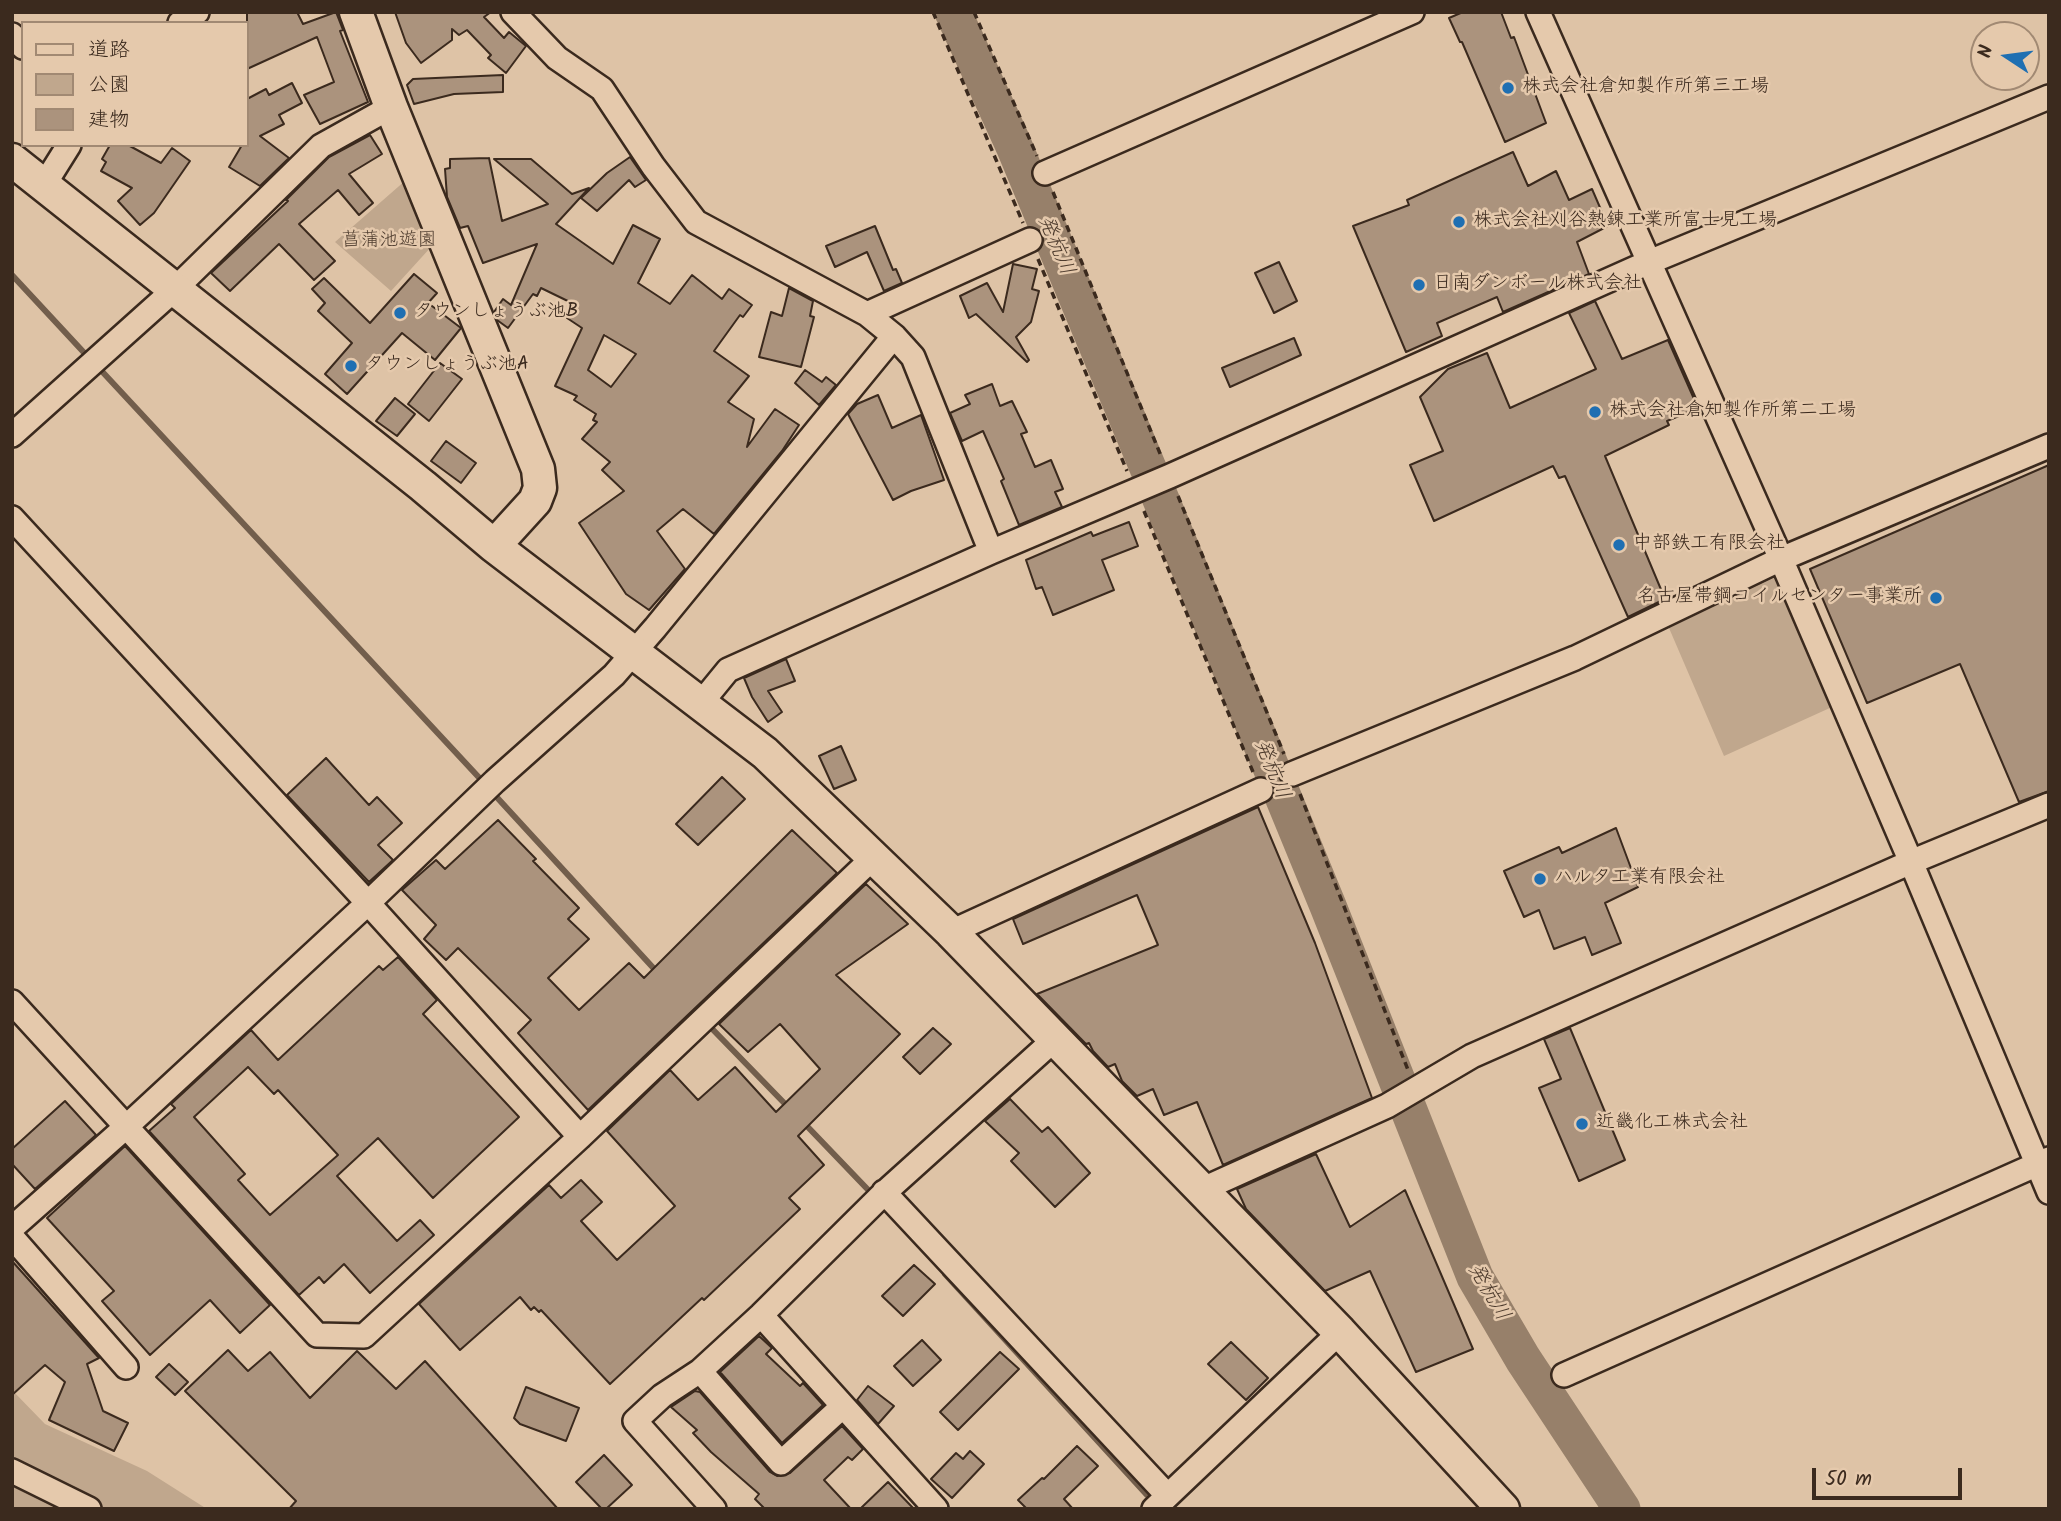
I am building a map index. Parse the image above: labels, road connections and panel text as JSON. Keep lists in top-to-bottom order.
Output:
{
  "water": ["発杭川"],
  "parks": ["菖蒲池遊園"],
  "places": [
    "株式会社倉知製作所第三工場",
    "株式会社刈谷熱錬工業所富士見工場",
    "日南ダンボール株式会社",
    "タウンしょうぶ池B",
    "タウンしょうぶ池A",
    "株式会社倉知製作所第二工場",
    "中部鉄工有限会社",
    "名古屋帯鋼コイルセンター事業所",
    "ハルタ工業有限会社",
    "近畿化工株式会社"
  ],
  "legend": ["道路", "公園", "建物"],
  "scale_bar": "50 m",
  "north": "left"
}
